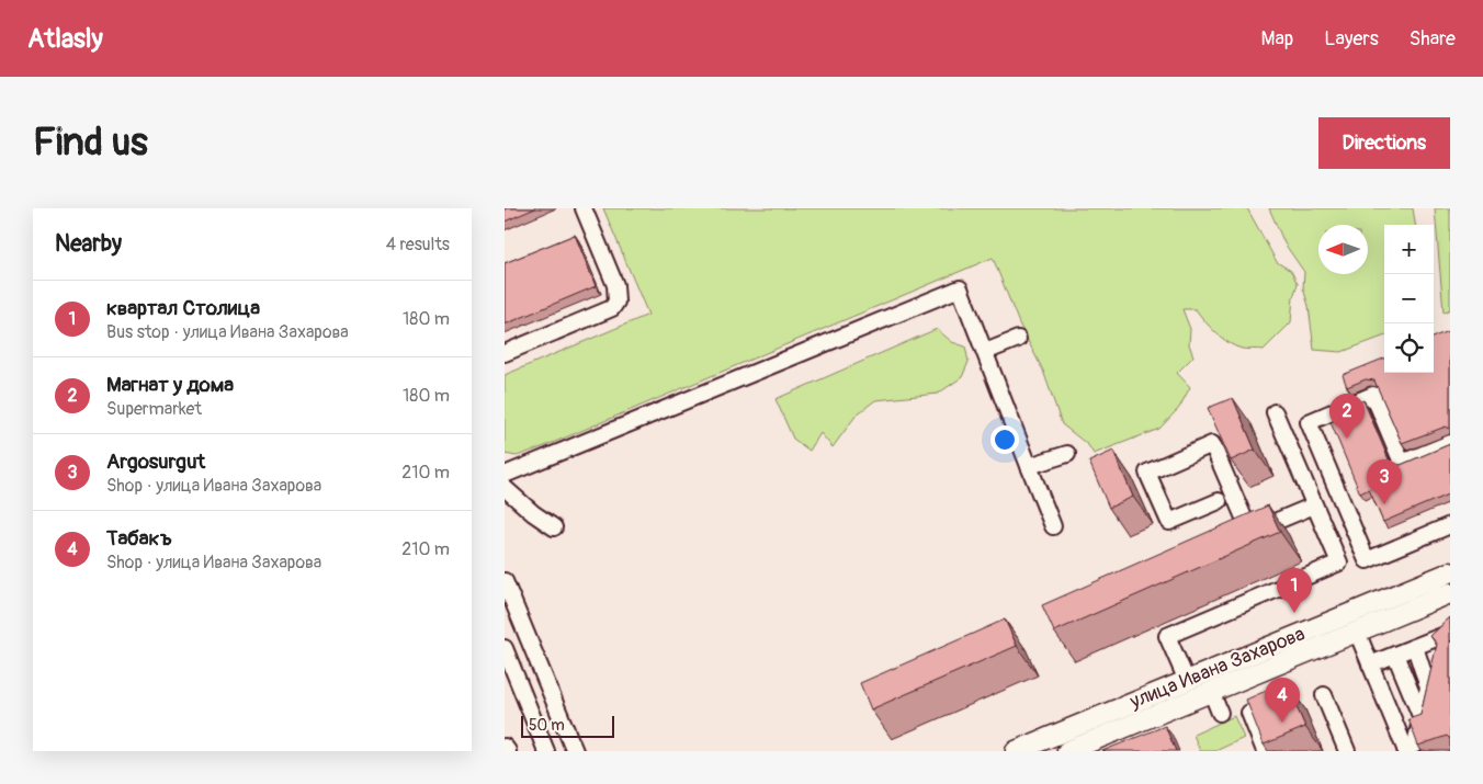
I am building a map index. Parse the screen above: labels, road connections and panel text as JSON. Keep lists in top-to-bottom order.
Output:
{
  "streets": {
    "main road": ["улица Ивана Захарова"]
  },
  "scale_bar": "50 m",
  "north": "left",
  "page": {
    "header": "Atlasly",
    "nav": ["Map", "Layers", "Share"],
    "buttons": "Directions",
    "title": "Find us",
    "heading": ["Nearby", "4 results"],
    "map_buttons": ["+", "−"],
    "list": [
      {
        "mark": "1",
        "name": "квартал Столица",
        "note": "Bus stop · улица Ивана Захарова",
        "value": "180 m"
      },
      {
        "mark": "2",
        "name": "Магнат у дома",
        "note": "Supermarket",
        "value": "180 m"
      },
      {
        "mark": "3",
        "name": "Argosurgut",
        "note": "Shop · улица Ивана Захарова",
        "value": "210 m"
      },
      {
        "mark": "4",
        "name": "Табакъ",
        "note": "Shop · улица Ивана Захарова",
        "value": "210 m"
      }
    ],
    "pins": [
      "2",
      "3",
      "1",
      "4"
    ],
    "scale": "50 m"
  }
}
